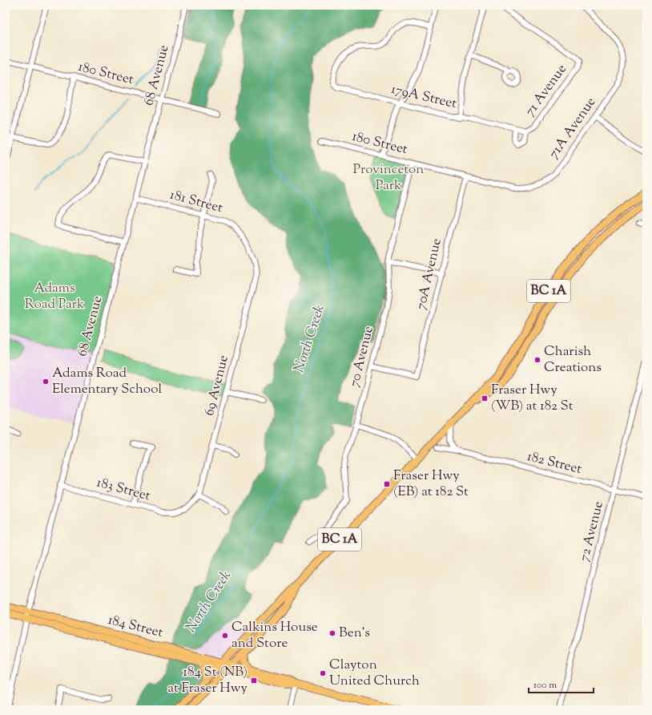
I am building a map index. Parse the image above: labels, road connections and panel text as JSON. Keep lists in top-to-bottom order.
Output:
{
  "streets": {
    "main road": ["BC 1A", "184 Street"],
    "street": [
      "180 Street",
      "68 Avenue",
      "71 Avenue",
      "179A Street",
      "71A Avenue",
      "181 Street",
      "70A Avenue",
      "70 Avenue",
      "69 Avenue",
      "182 Street",
      "183 Street",
      "72 Avenue"
    ]
  },
  "crossings": [
    ["180 Street", "68 Avenue"],
    ["180 Street", "71A Avenue"],
    ["180 Street", "70A Avenue"],
    ["180 Street", "70 Avenue"],
    ["68 Avenue", "181 Street"],
    ["68 Avenue", "183 Street"],
    ["68 Avenue", "184 Street"],
    ["71 Avenue", "179A Street"],
    ["181 Street", "69 Avenue"],
    ["70A Avenue", "70 Avenue"],
    ["BC 1A", "184 Street"],
    ["69 Avenue", "183 Street"],
    ["182 Street", "72 Avenue"]
  ],
  "water": ["North Creek"],
  "parks": ["Provinceton Park", "Adams Road Park"],
  "places": {
    "other": [
      "Charish Creations",
      "Adams Road Elementary School",
      "Ben's",
      "Calkins House and Store",
      "Clayton United Church"
    ],
    "transit": ["Fraser Hwy (WB) at 182 St", "Fraser Hwy (EB) at 182 St", "184 St (NB) at Fraser Hwy"]
  },
  "scale_bar": "100 m"
}
